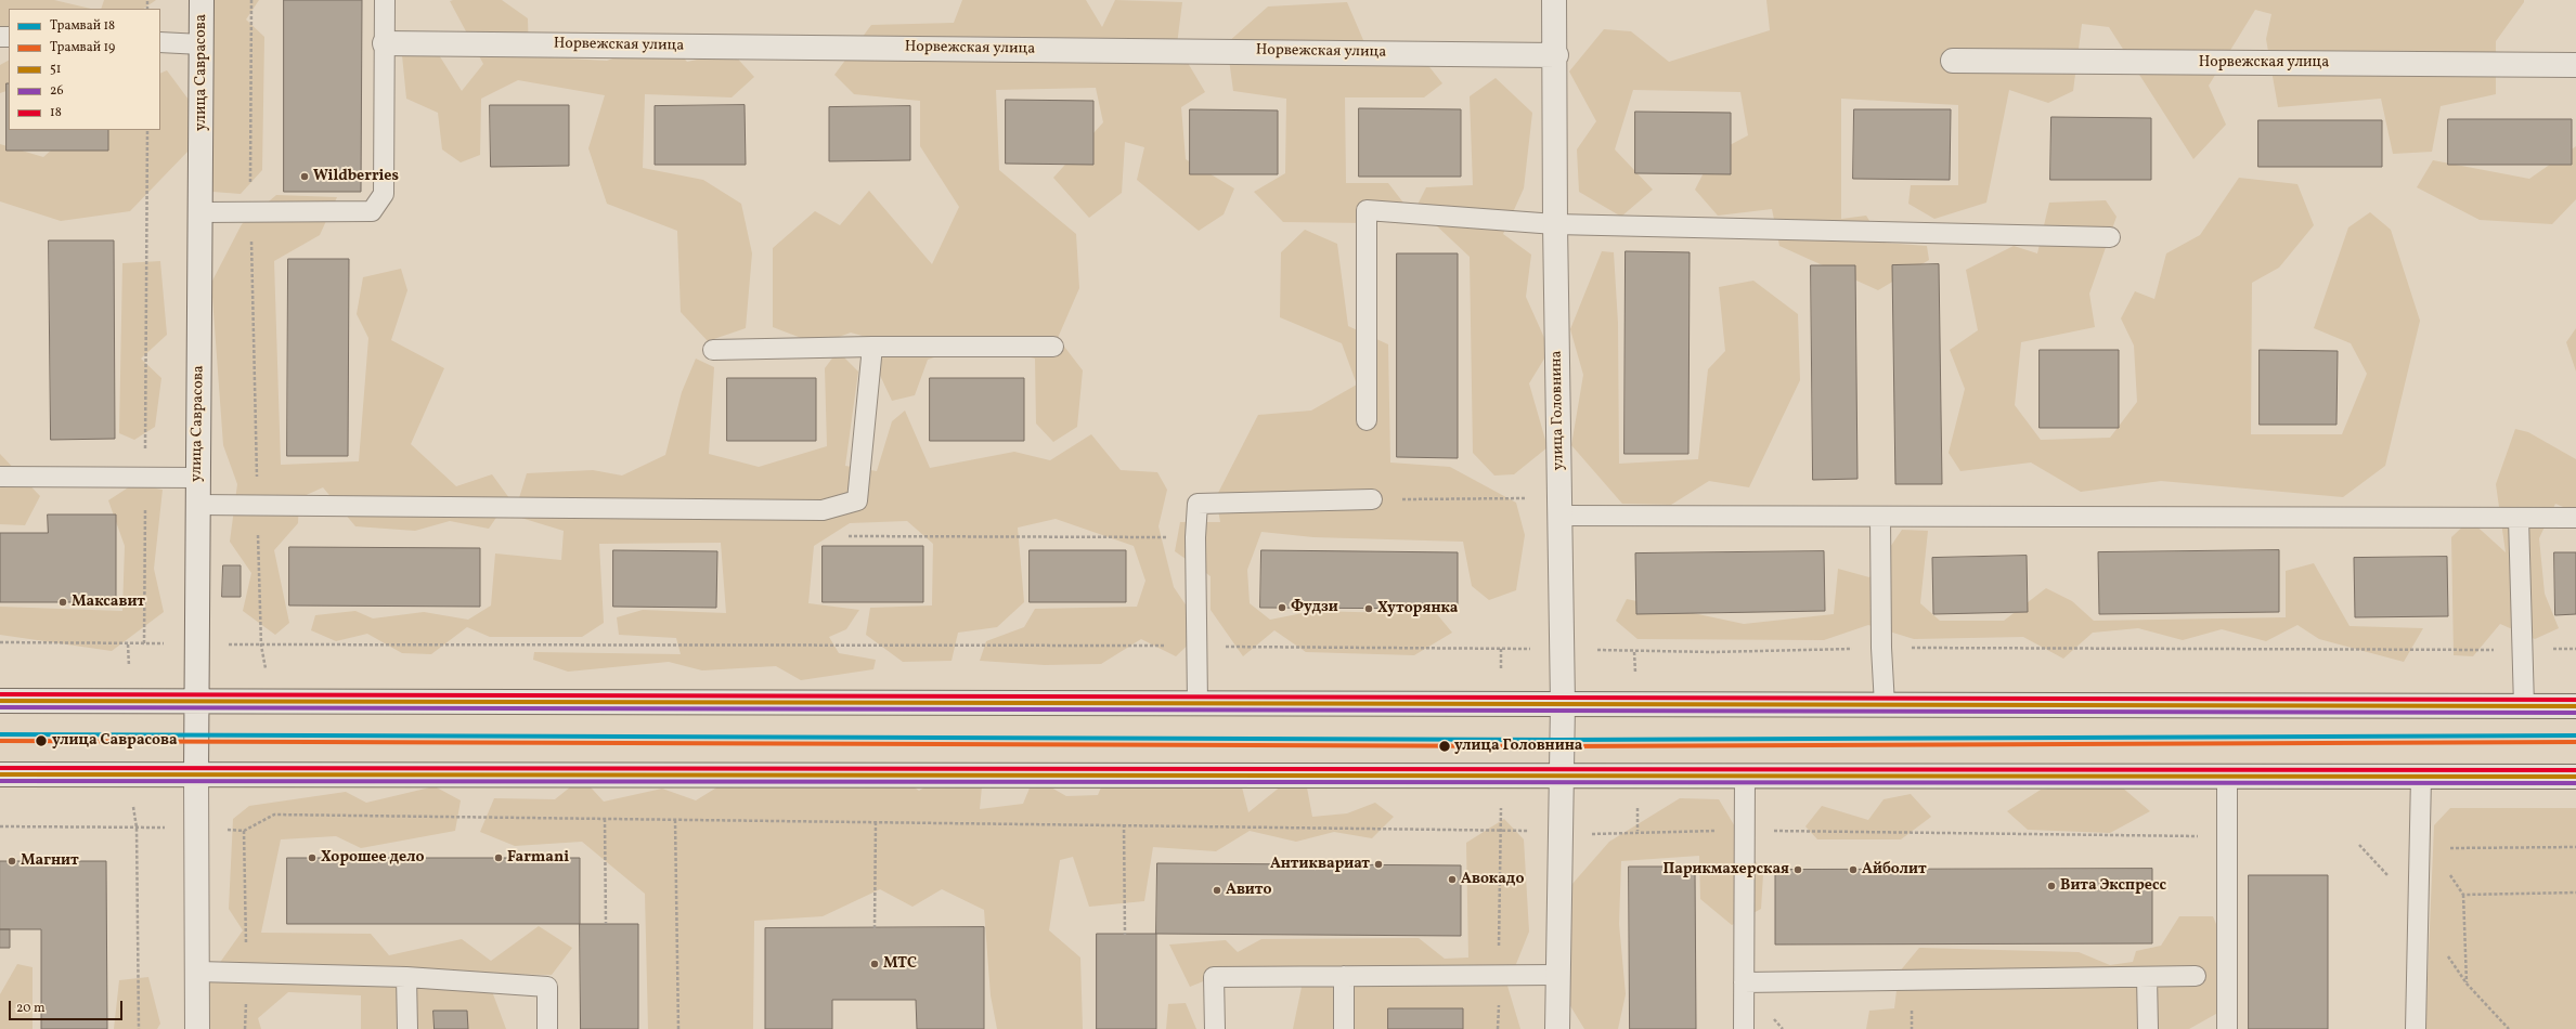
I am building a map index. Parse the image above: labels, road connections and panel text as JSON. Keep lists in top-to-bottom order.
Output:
{
  "streets": {
    "main road": ["Норвежская улица", "улица Саврасова", "улица Головнина"]
  },
  "crossings": [
    ["Норвежская улица", "улица Головнина"]
  ],
  "places": [
    "Wildberries",
    "Максавит",
    "Фудзи",
    "Хуторянка",
    "улица Саврасова",
    "улица Головнина",
    "Хорошее дело",
    "Farmani",
    "Магнит",
    "Антиквариат",
    "Парикмахерская",
    "Айболит",
    "Авокадо",
    "Вита Экспресс",
    "Авито",
    "МТС"
  ],
  "lines": [
    "transit line 18",
    "transit line 51",
    "transit line 26",
    "tram line 18",
    "tram line 19"
  ],
  "legend": [
    "Трамвай 18",
    "Трамвай 19",
    "51",
    "26",
    "18"
  ],
  "scale_bar": "20 m"
}
